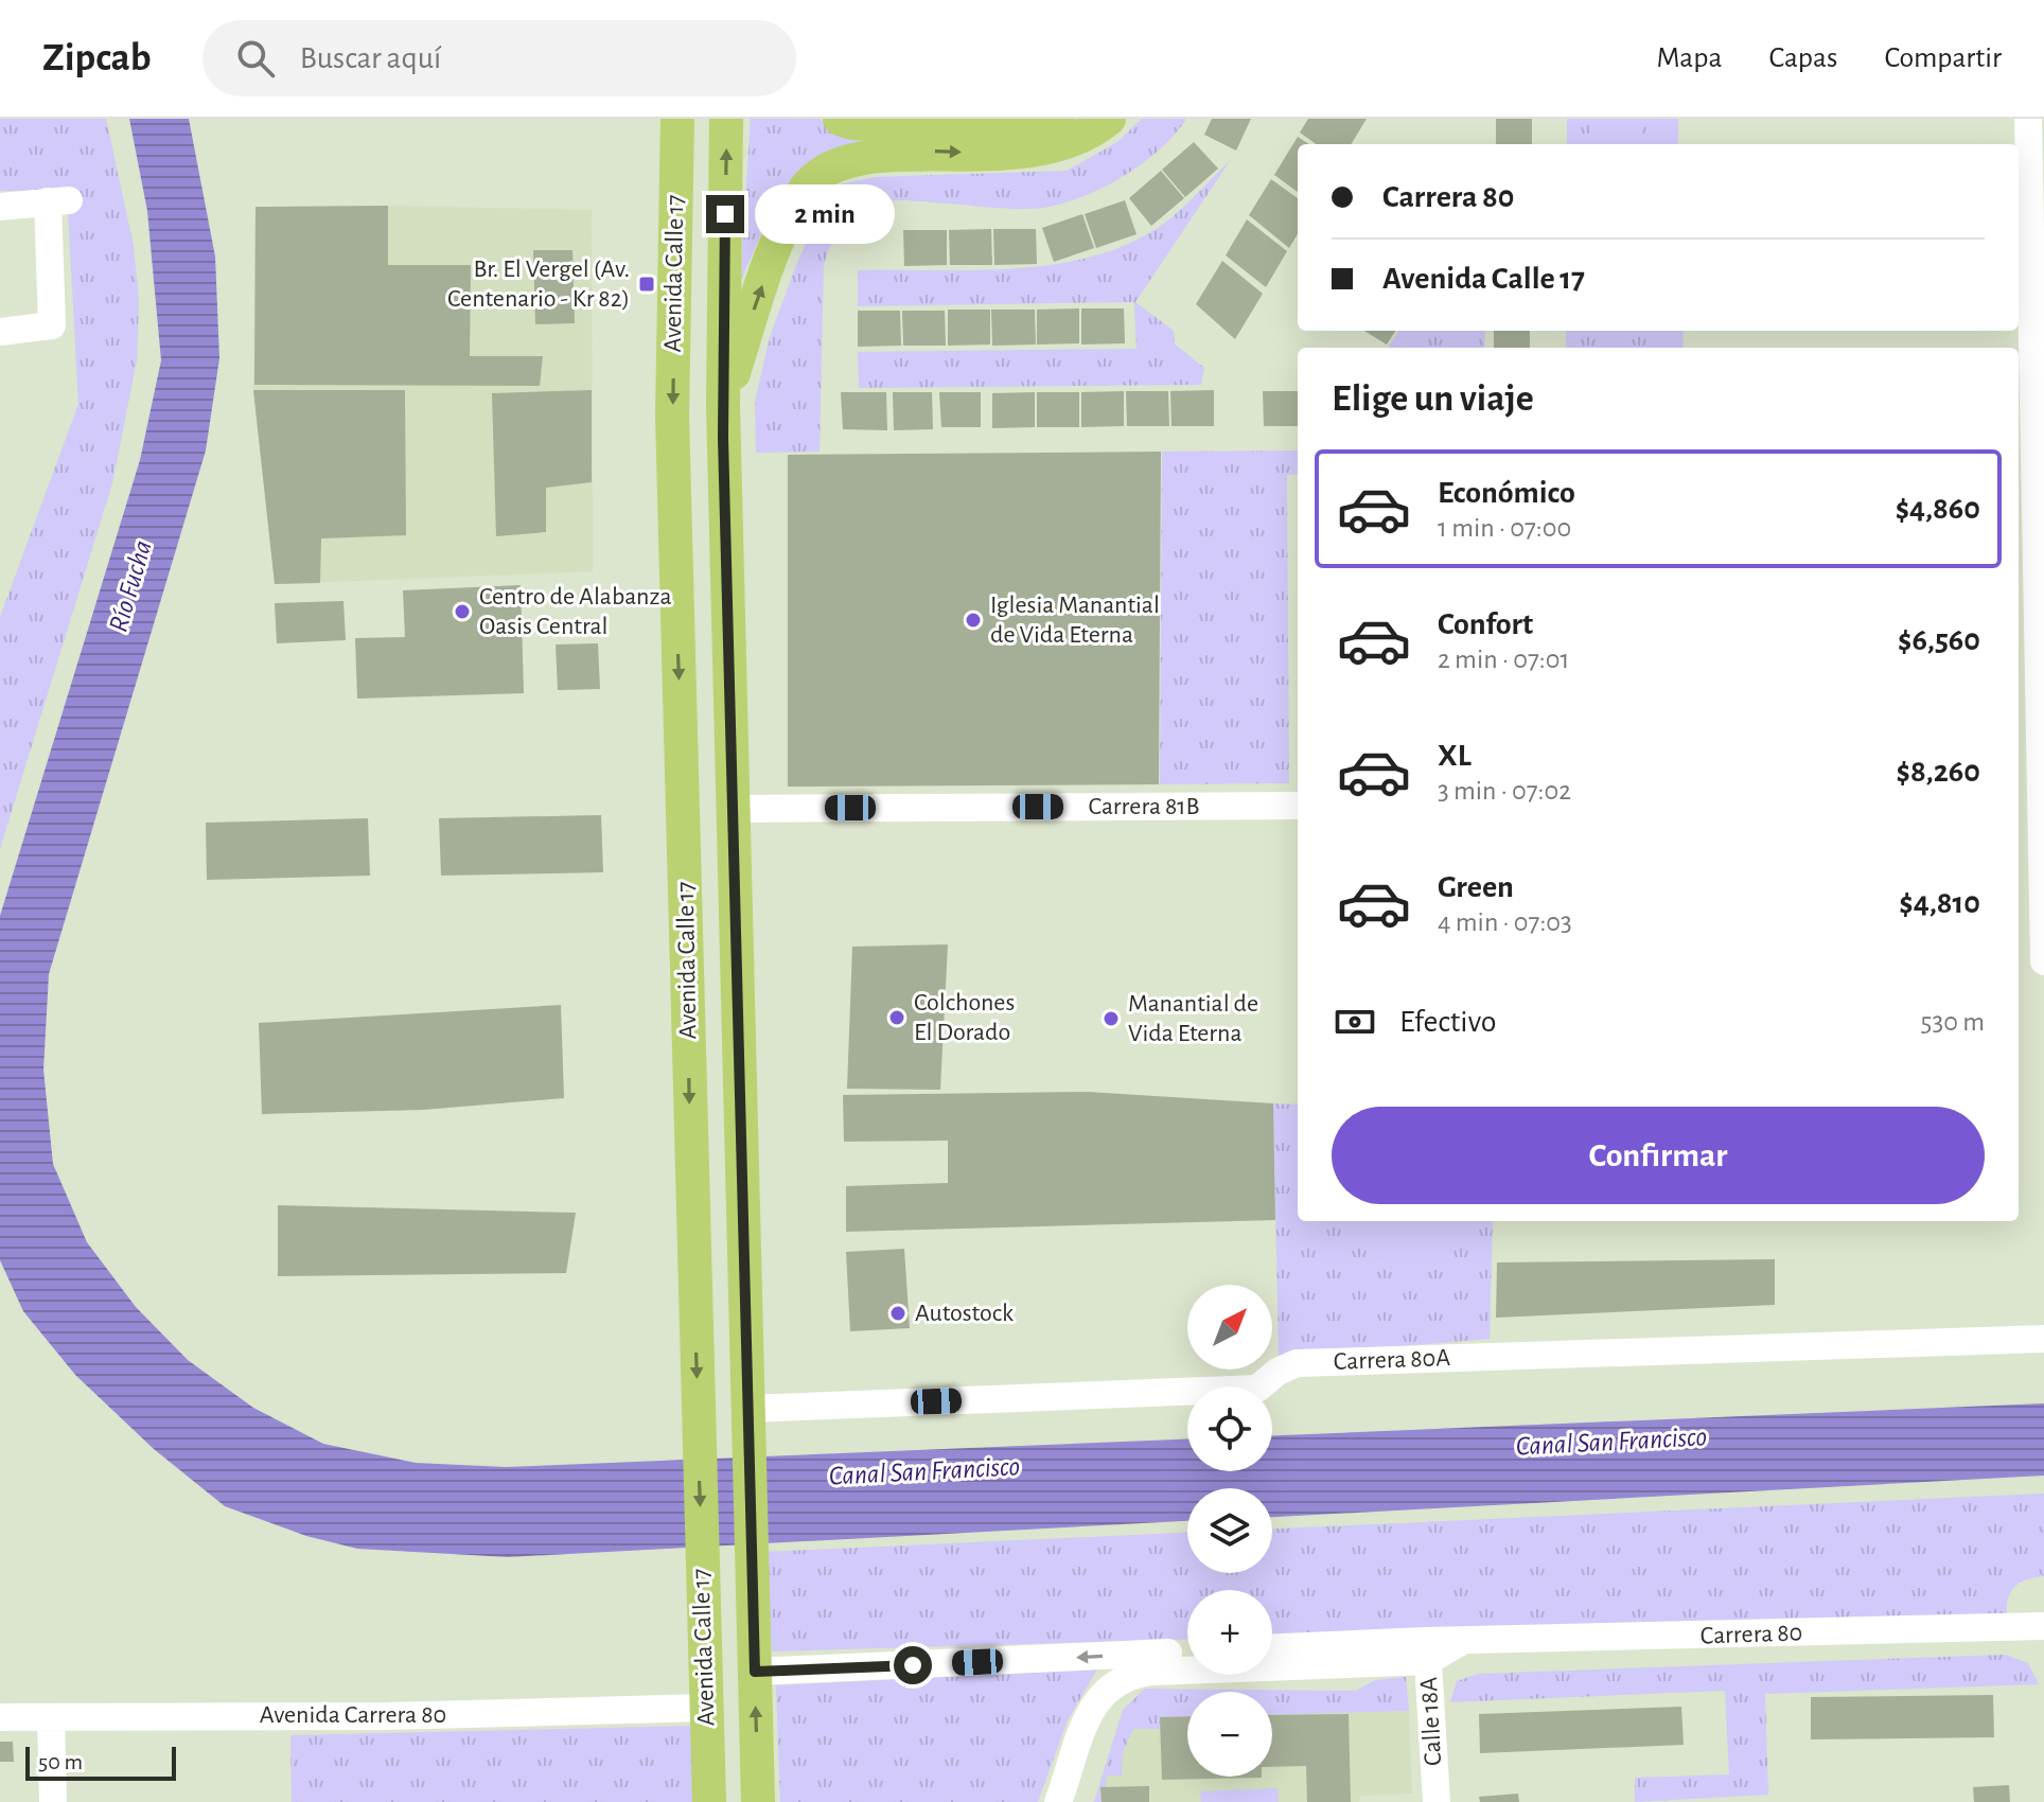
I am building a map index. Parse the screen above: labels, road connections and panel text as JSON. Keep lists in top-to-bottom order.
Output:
{
  "streets": {
    "main road": ["Avenida Calle 17"],
    "street": [
      "Carrera 81B",
      "Carrera 80A",
      "Carrera 80",
      "Avenida Carrera 80",
      "Calle 18A"
    ]
  },
  "crossings": [
    ["Avenida Calle 17", "Carrera 81B"],
    ["Avenida Calle 17", "Carrera 80A"],
    ["Avenida Calle 17", "Avenida Carrera 80"],
    ["Carrera 80", "Calle 18A"]
  ],
  "water": ["Río Fucha", "Canal San Francisco"],
  "places": {
    "transit": ["Br. El Vergel (Av. Centenario - Kr 82)"],
    "other": [
      "Centro de Alabanza Oasis Central",
      "Iglesia Manantial de Vida Eterna",
      "Colchones El Dorado",
      "Manantial de Vida Eterna",
      "Autostock"
    ]
  },
  "scale_bar": "50 m",
  "north": "top right",
  "page": {
    "header": "Zipcab",
    "search": "Buscar aquí",
    "nav": ["Mapa", "Capas", "Compartir"],
    "banner": ["Carrera 80", "Avenida Calle 17"],
    "bubble": "2 min",
    "heading": "Elige un viaje",
    "list": [
      {
        "name": "Económico",
        "note": "1 min · 07:00",
        "value": "$4,860"
      },
      {
        "name": "Confort",
        "note": "2 min · 07:01",
        "value": "$6,560"
      },
      {
        "name": "XL",
        "note": "3 min · 07:02",
        "value": "$8,260"
      },
      {
        "name": "Green",
        "note": "4 min · 07:03",
        "value": "$4,810"
      }
    ],
    "pay": ["Efectivo", "530 m"],
    "buttons": "Confirmar",
    "map_buttons": ["+", "−"],
    "scale": "50 m"
  }
}
